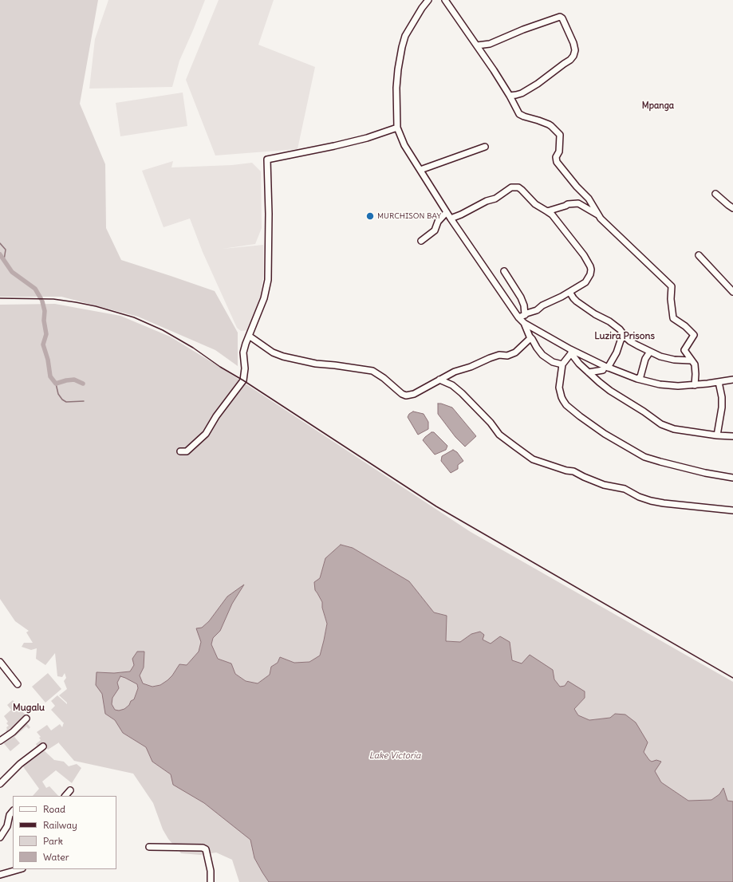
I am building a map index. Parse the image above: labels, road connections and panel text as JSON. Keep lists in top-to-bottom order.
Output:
{
  "districts": ["Mpanga", "Luzira Prisons", "Mugalu"],
  "water": ["Lake Victoria"],
  "places": ["MURCHISON BAY"],
  "legend": [
    "Road",
    "Railway",
    "Park",
    "Water"
  ]
}
